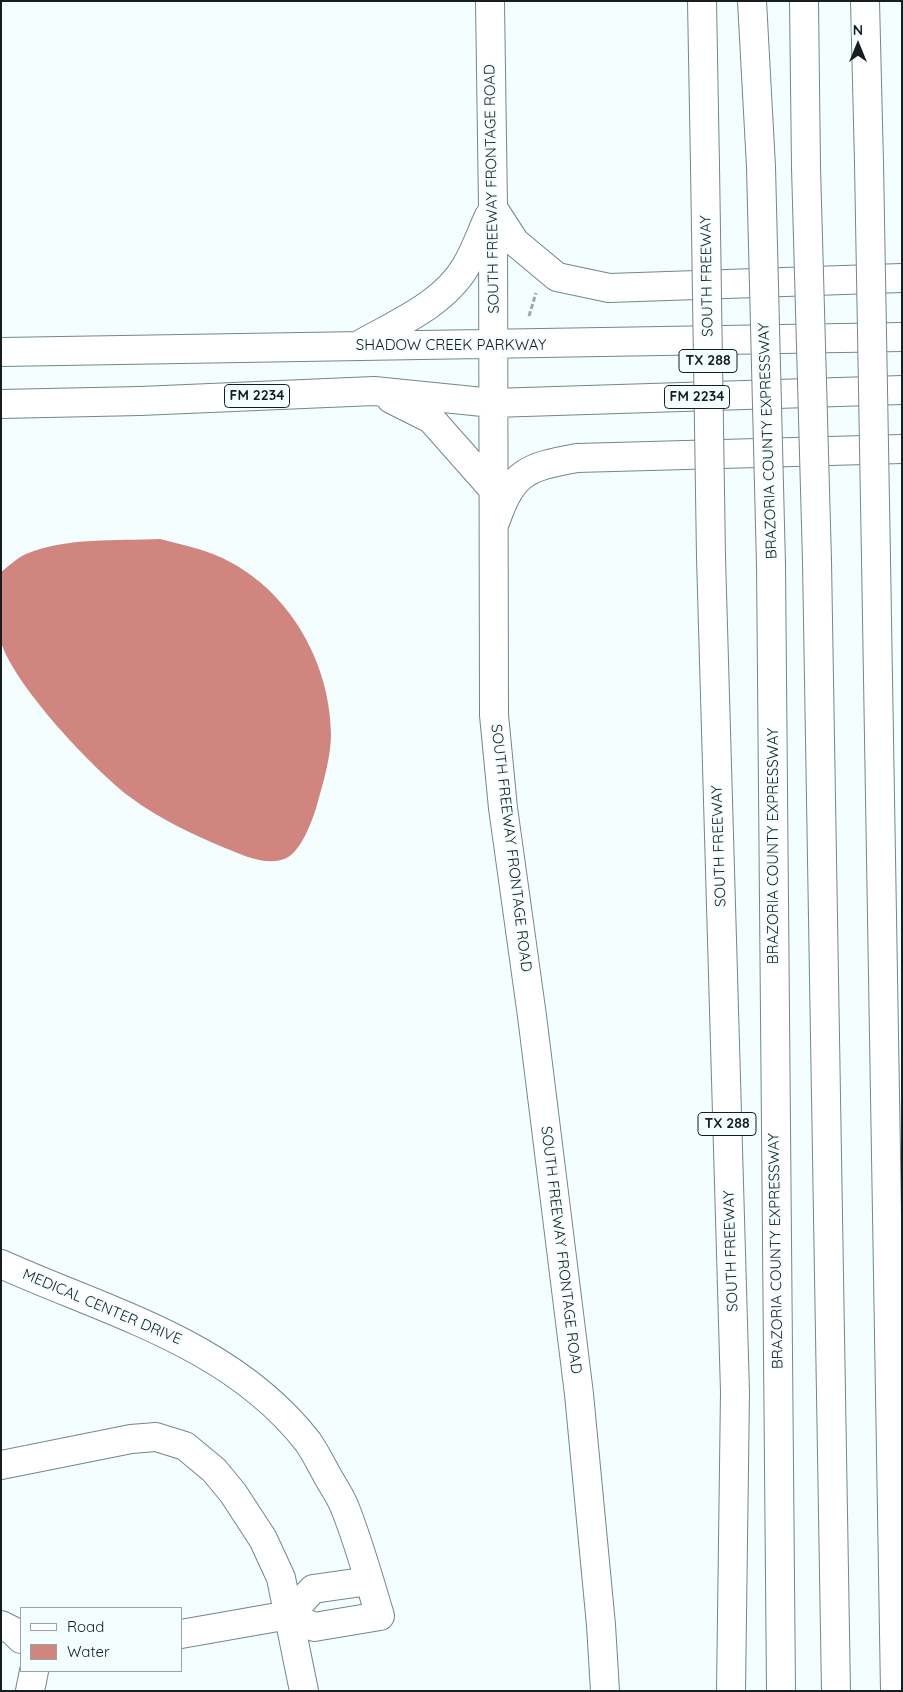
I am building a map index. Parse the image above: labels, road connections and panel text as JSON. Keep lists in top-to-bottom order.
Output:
{
  "streets": {
    "main road": [
      "SOUTH FREEWAY FRONTAGE ROAD",
      "SOUTH FREEWAY",
      "SHADOW CREEK PARKWAY",
      "TX 288",
      "FM 2234",
      "BRAZORIA COUNTY EXPRESSWAY",
      "MEDICAL CENTER DRIVE"
    ]
  },
  "crossings": [
    ["SOUTH FREEWAY FRONTAGE ROAD", "SHADOW CREEK PARKWAY"],
    ["SOUTH FREEWAY FRONTAGE ROAD", "FM 2234"]
  ],
  "legend": ["Road", "Water"],
  "north": "top"
}
